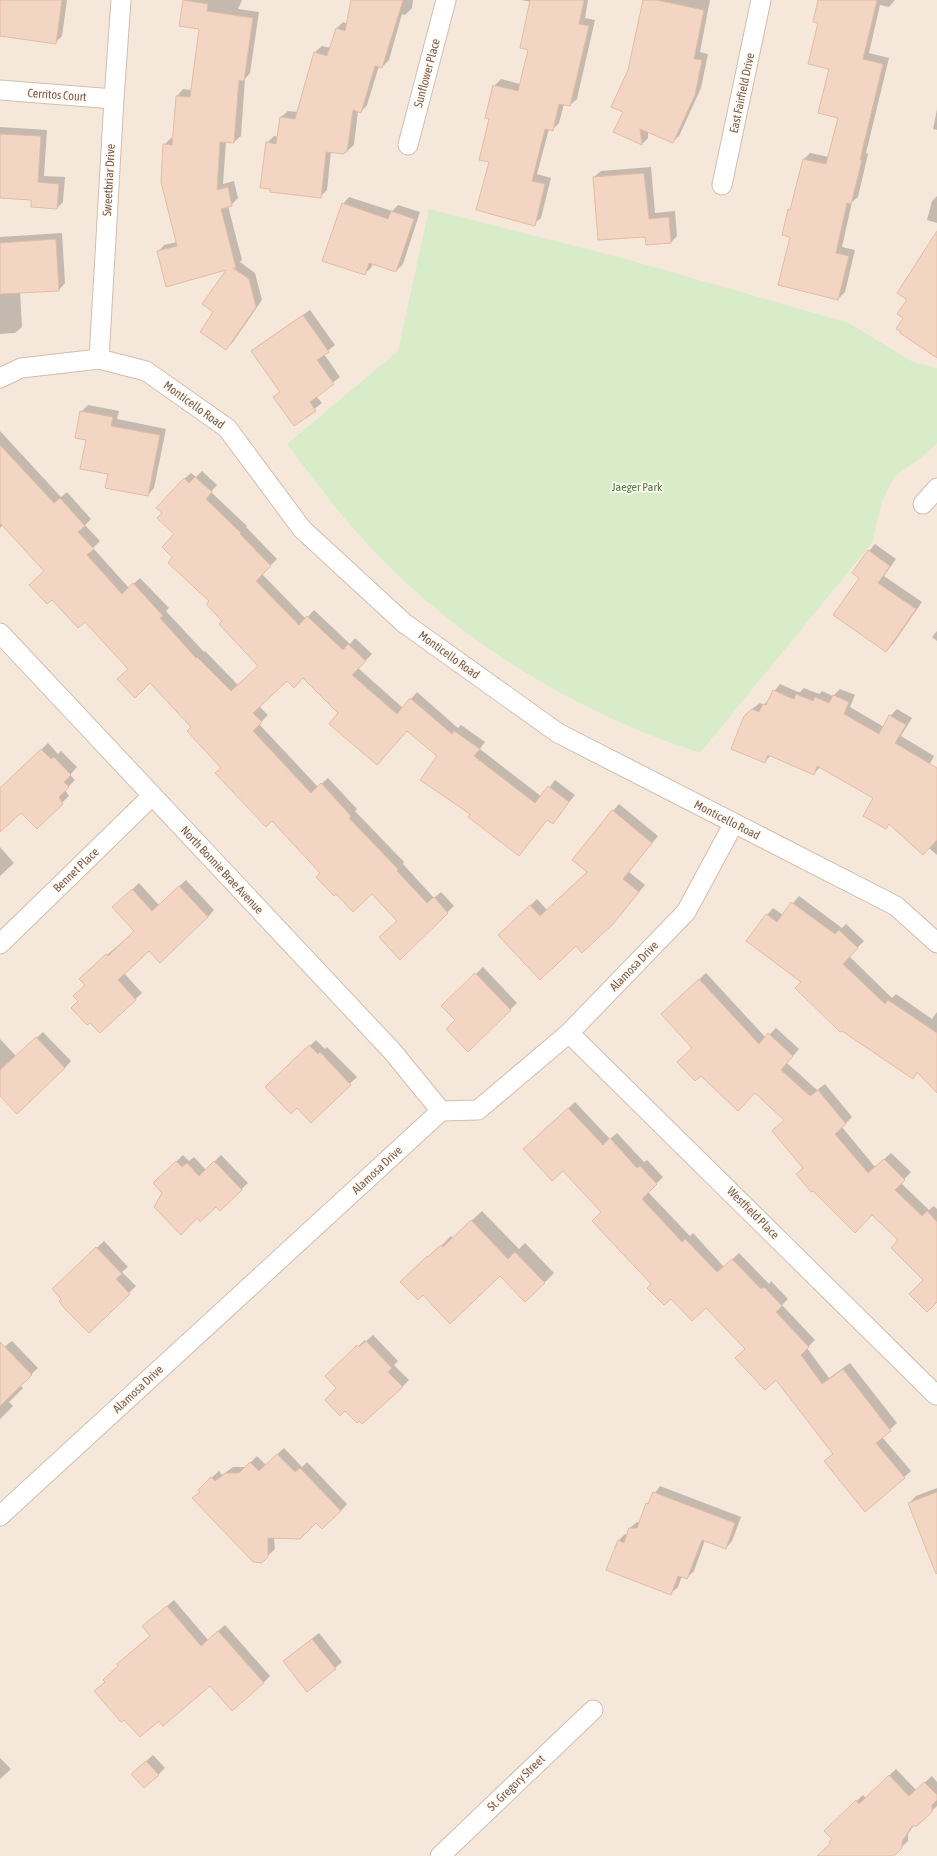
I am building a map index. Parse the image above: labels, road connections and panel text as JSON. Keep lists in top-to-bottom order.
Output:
{
  "streets": {
    "street": [
      "Sunflower Place",
      "East Fairfield Drive",
      "Cerritos Court",
      "Sweetbriar Drive",
      "Monticello Road",
      "Bennet Place",
      "North Bonnie Brae Avenue",
      "Alamosa Drive",
      "Westfield Place",
      "St. Gregory Street"
    ]
  },
  "crossings": [
    ["Cerritos Court", "Sweetbriar Drive"],
    ["Sweetbriar Drive", "Monticello Road"],
    ["Monticello Road", "Alamosa Drive"],
    ["Bennet Place", "North Bonnie Brae Avenue"],
    ["North Bonnie Brae Avenue", "Alamosa Drive"],
    ["Alamosa Drive", "Westfield Place"]
  ],
  "parks": ["Jaeger Park"]
}
